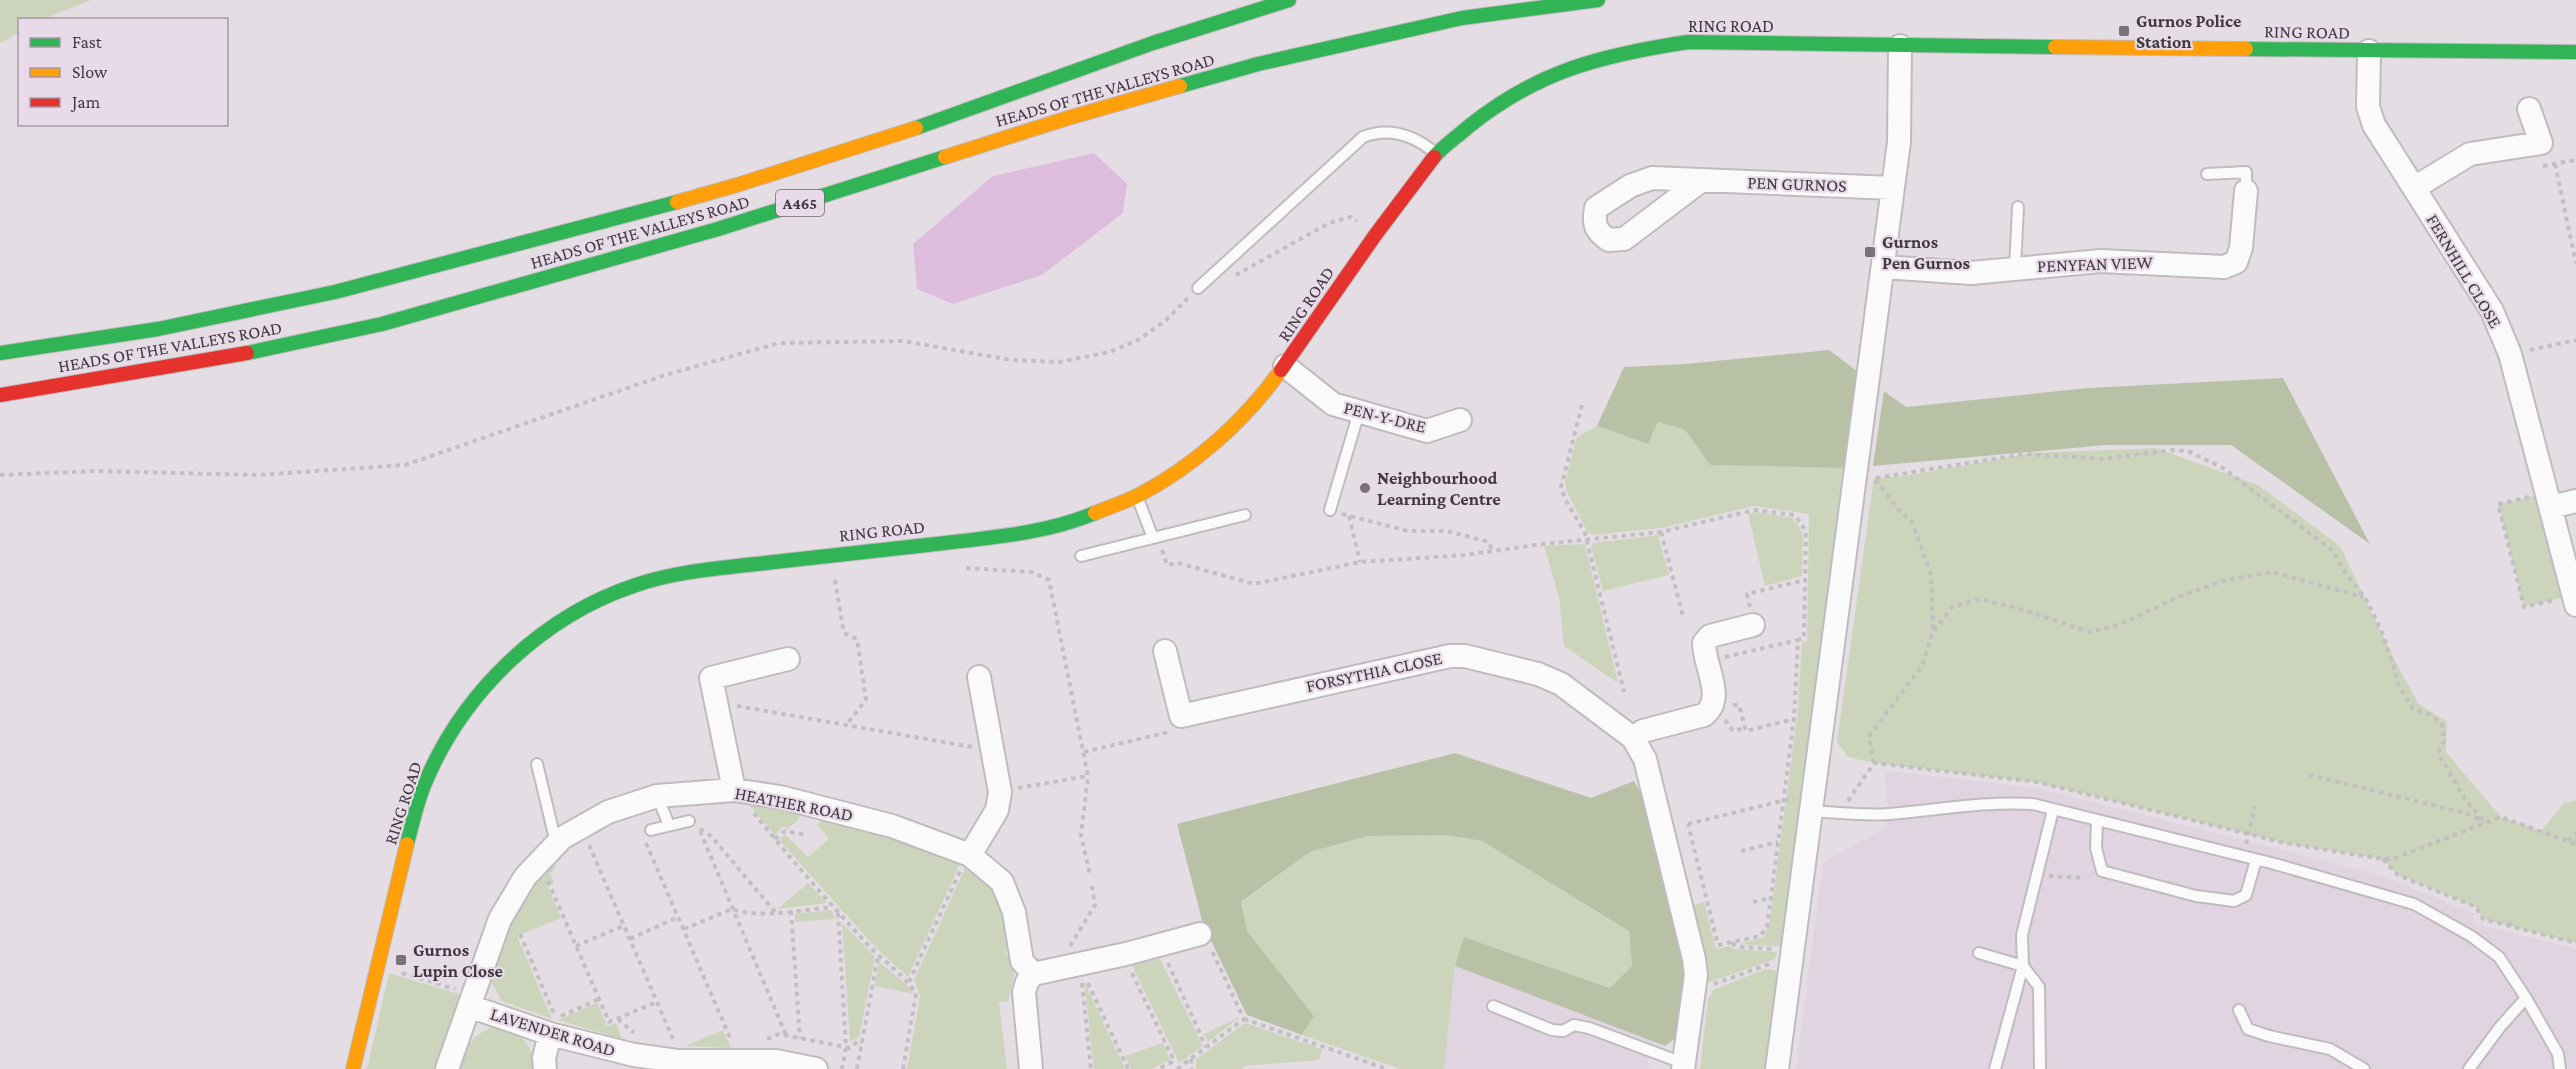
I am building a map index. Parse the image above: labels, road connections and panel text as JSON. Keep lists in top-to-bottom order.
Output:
{
  "streets": {
    "main road": ["RING ROAD", "HEADS OF THE VALLEYS ROAD", "A465"],
    "street": [
      "PEN GURNOS",
      "PENYFAN VIEW",
      "FERNHILL CLOSE",
      "PEN-Y-DRE",
      "FORSYTHIA CLOSE",
      "HEATHER ROAD",
      "LAVENDER ROAD"
    ]
  },
  "crossings": [
    ["RING ROAD", "FERNHILL CLOSE"],
    ["RING ROAD", "PEN-Y-DRE"],
    ["HEATHER ROAD", "LAVENDER ROAD"]
  ],
  "places": {
    "transit": ["Gurnos Police Station", "Gurnos Pen Gurnos", "Gurnos Lupin Close"],
    "other": ["Neighbourhood Learning Centre"]
  },
  "legend": ["Fast", "Slow", "Jam"]
}
